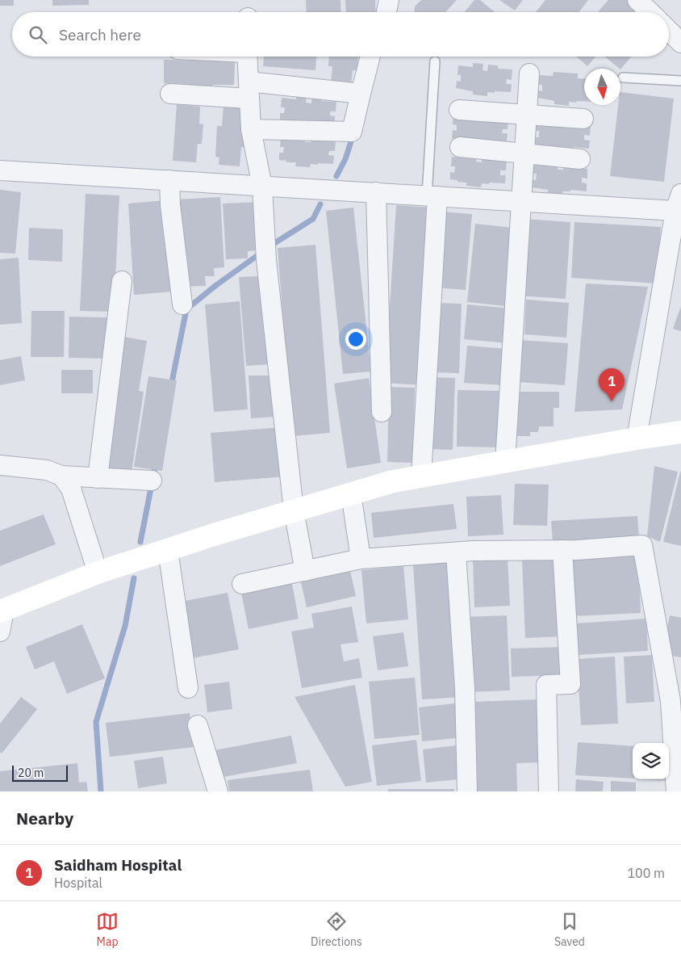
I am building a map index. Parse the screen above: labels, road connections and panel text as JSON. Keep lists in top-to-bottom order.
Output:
{
  "scale_bar": "20 m",
  "north": "bottom",
  "page": {
    "search": "Search here",
    "pins": "1",
    "scale": "20 m",
    "heading": "Nearby",
    "list": [
      {
        "mark": "1",
        "name": "Saidham Hospital",
        "note": "Hospital",
        "value": "100 m"
      }
    ],
    "nav": ["Map", "Directions", "Saved"]
  }
}
